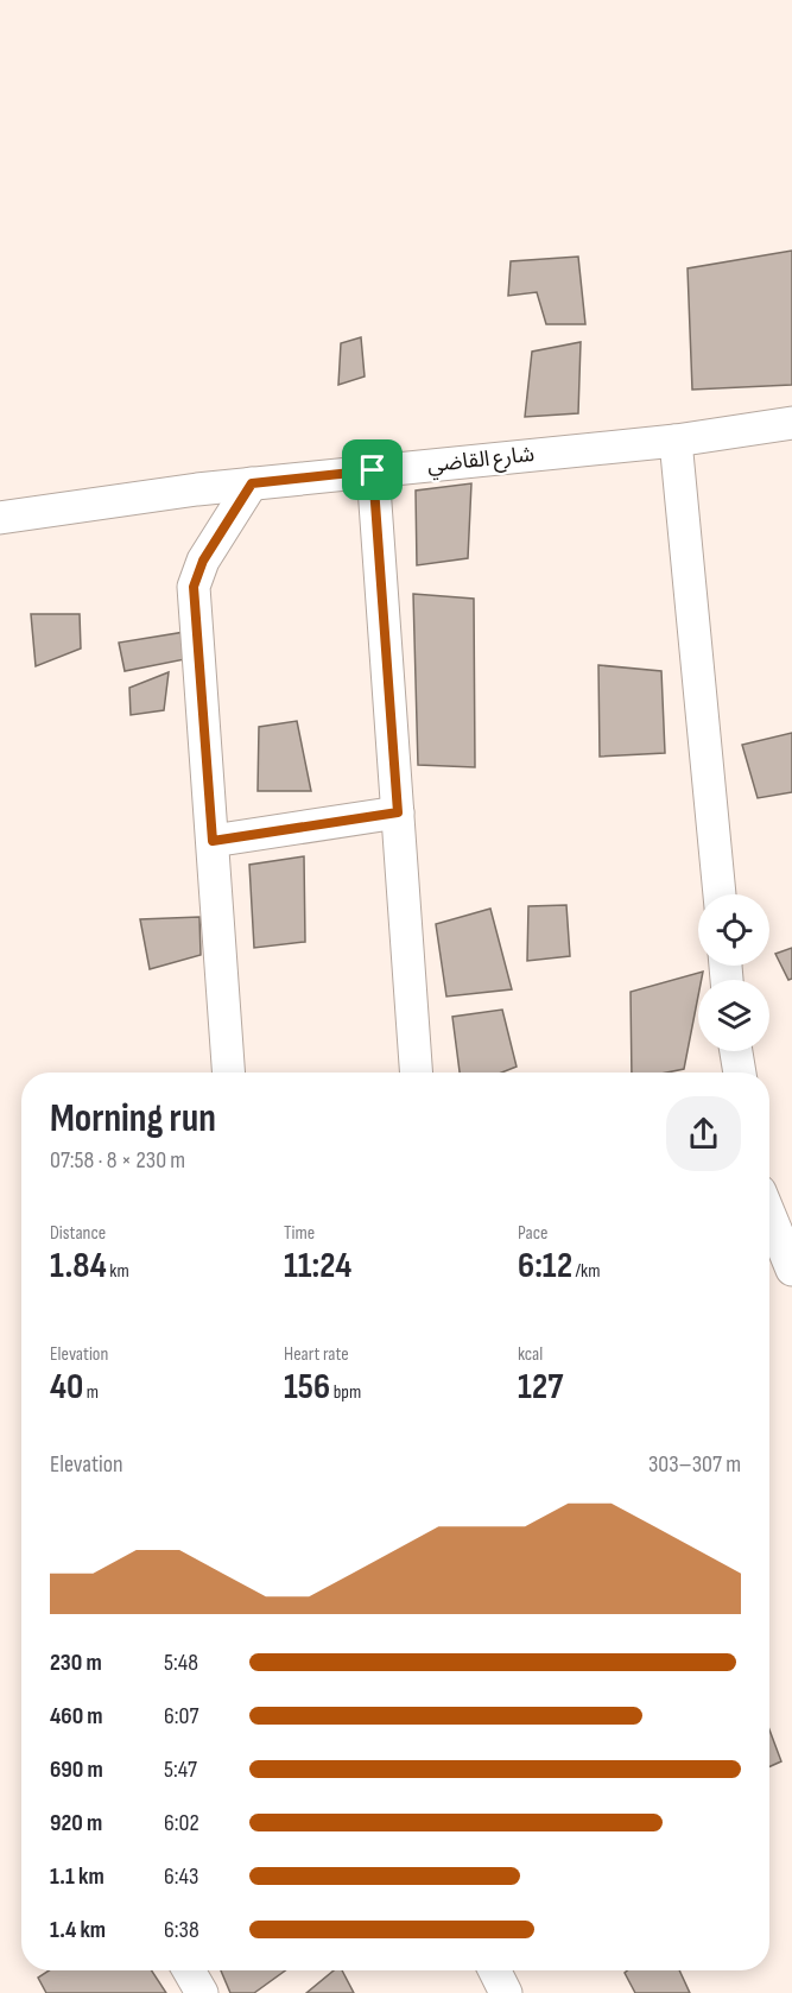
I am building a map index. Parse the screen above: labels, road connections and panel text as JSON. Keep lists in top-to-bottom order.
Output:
{
  "streets": {
    "street": ["شارع القاضي"]
  },
  "page": {
    "heading": ["Morning run", "07:58 · 8 × 230 m"],
    "stats": [
      ["Distance", "1.84 km"],
      ["Time", "11:24"],
      ["Pace", "6:12 /km"],
      ["Elevation", "40 m"],
      ["Heart rate", "156 bpm"],
      ["kcal", "127"]
    ],
    "chart": ["Elevation", "303–307 m"],
    "list": [
      {
        "name": "230 m",
        "note": "5:48"
      },
      {
        "name": "460 m",
        "note": "6:07"
      },
      {
        "name": "690 m",
        "note": "5:47"
      },
      {
        "name": "920 m",
        "note": "6:02"
      },
      {
        "name": "1.1 km",
        "note": "6:43"
      },
      {
        "name": "1.4 km",
        "note": "6:38"
      }
    ]
  }
}
